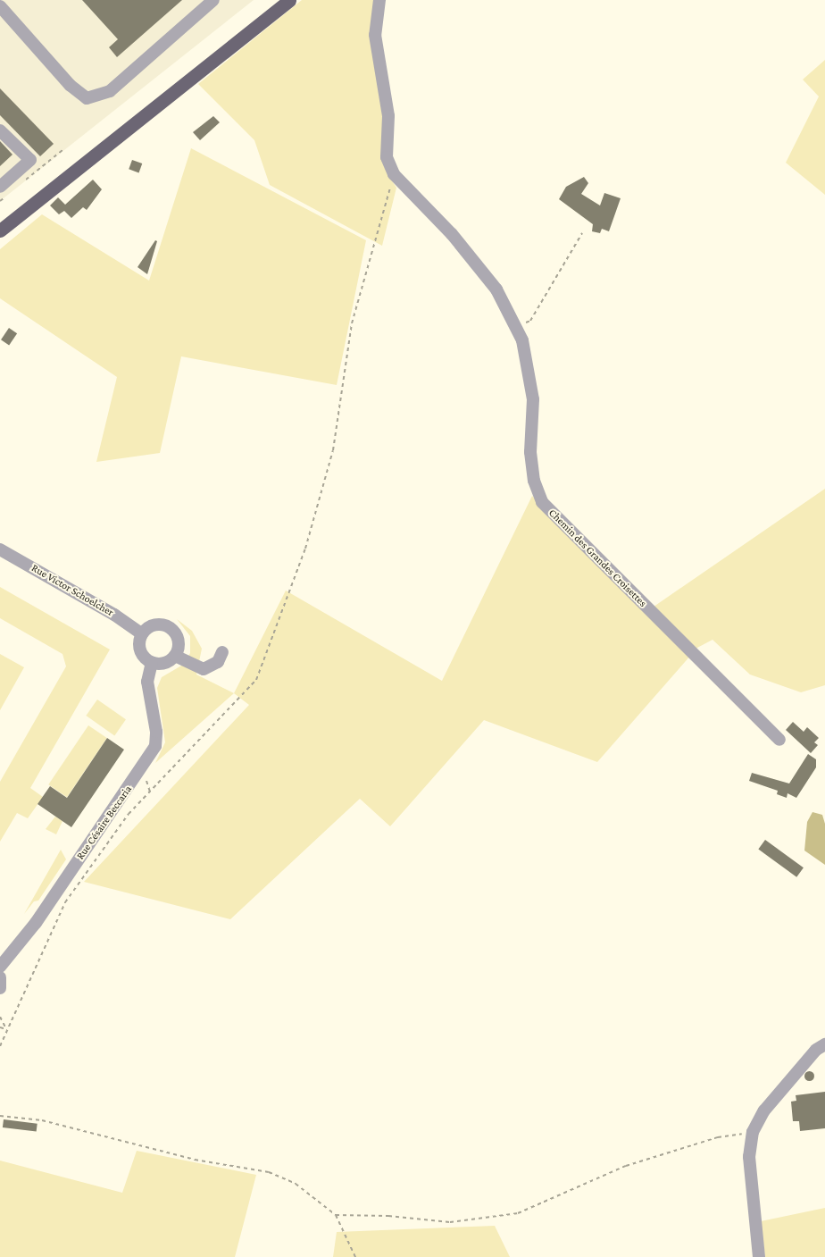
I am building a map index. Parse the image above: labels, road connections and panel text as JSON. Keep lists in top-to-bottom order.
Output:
{
  "streets": {
    "street": ["Chemin des Grandes Croisettes", "Rue Victor Schoelcher", "Rue Césaire Beccaria"]
  },
  "crossings": [
    ["Rue Victor Schoelcher", "Rue Césaire Beccaria"]
  ]
}
